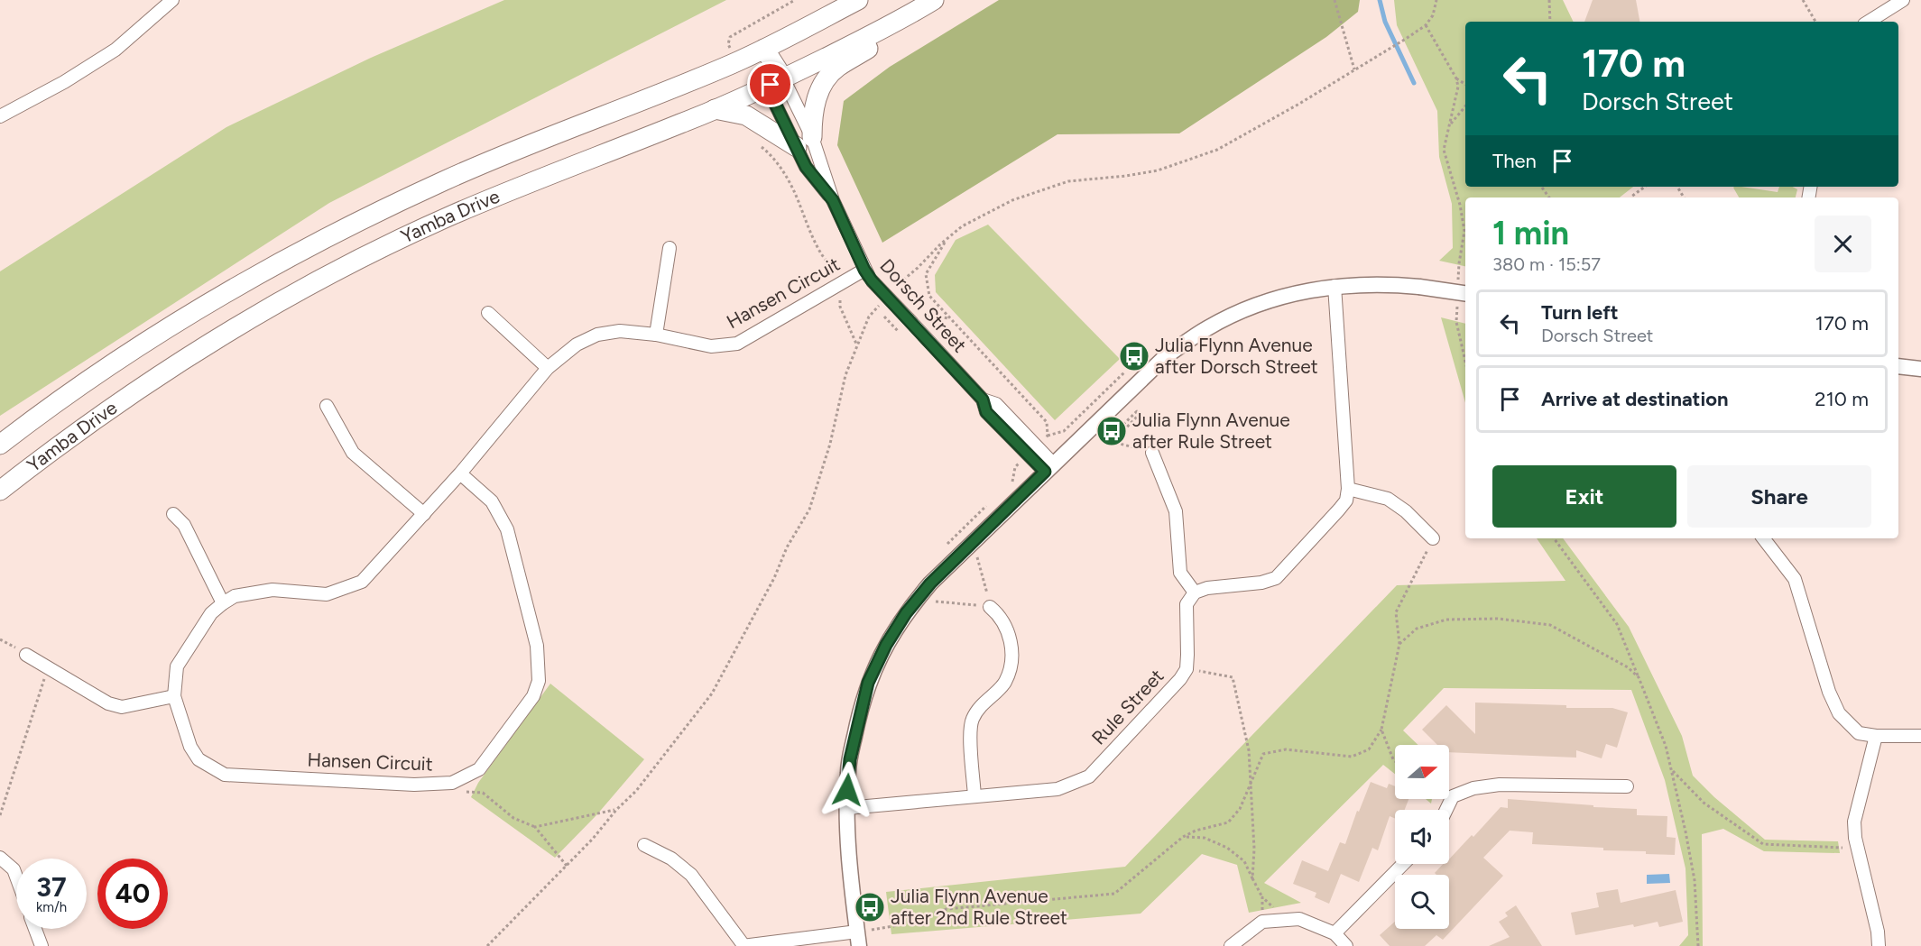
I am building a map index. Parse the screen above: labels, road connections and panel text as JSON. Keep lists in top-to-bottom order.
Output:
{
  "streets": {
    "main road": ["Yamba Drive"],
    "street": ["Hansen Circuit", "Dorsch Street", "Rule Street"]
  },
  "crossings": [
    ["Yamba Drive", "Dorsch Street"],
    ["Hansen Circuit", "Dorsch Street"]
  ],
  "places": {
    "bus stop": ["Julia Flynn Avenue after Dorsch Street", "Julia Flynn Avenue after Rule Street", "Julia Flynn Avenue after 2nd Rule Street"]
  },
  "north": "right",
  "page": {
    "turn": ["170 m", "Dorsch Street"],
    "then": "Then",
    "heading": ["1 min", "380 m · 15:57"],
    "list": [
      {
        "name": "Turn left",
        "note": "Dorsch Street",
        "value": "170 m"
      },
      {
        "name": "Arrive at destination",
        "value": "210 m"
      }
    ],
    "buttons": ["Exit", "Share"],
    "speed": "37 km/h",
    "limit": "40"
  }
}
